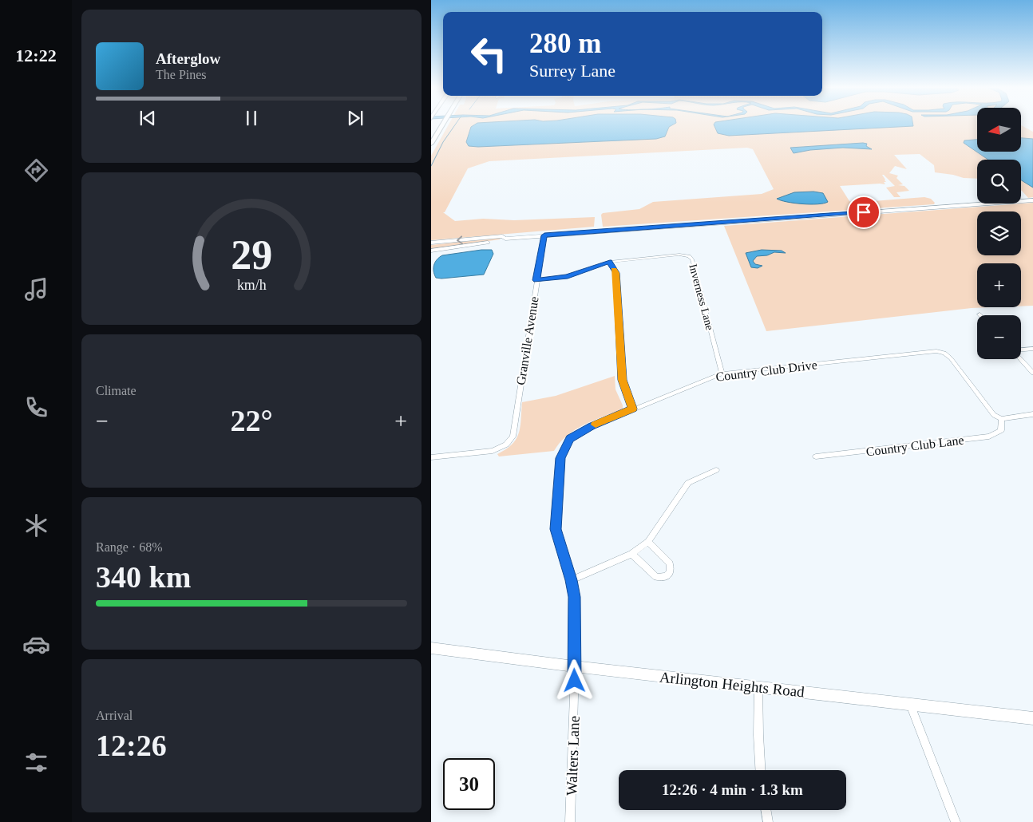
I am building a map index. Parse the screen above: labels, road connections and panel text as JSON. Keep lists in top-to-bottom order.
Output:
{
  "streets": {
    "main road": ["Arlington Heights Road"],
    "street": [
      "Inverness Lane",
      "Granville Avenue",
      "Country Club Drive",
      "Country Club Lane",
      "Walters Lane"
    ]
  },
  "crossings": [
    ["Inverness Lane", "Granville Avenue"],
    ["Inverness Lane", "Country Club Drive"],
    ["Country Club Drive", "Country Club Lane"],
    ["Country Club Drive", "Arlington Heights Road"],
    ["Country Club Drive", "Walters Lane"],
    ["Arlington Heights Road", "Walters Lane"]
  ],
  "north": "left",
  "page": {
    "tabs": "12:22",
    "turn": ["280 m", "Surrey Lane"],
    "song": ["Afterglow", "The Pines"],
    "map_buttons": ["+", "−"],
    "tile": [
      "Climate",
      ["Range · 68%", "340 km"],
      ["Arrival", "12:26"]
    ],
    "heat": ["−", "22°", "+"],
    "limit": "30",
    "trip": "12:26 · 4 min · 1.3 km",
    "gauge": ["29", "km/h"]
  }
}
